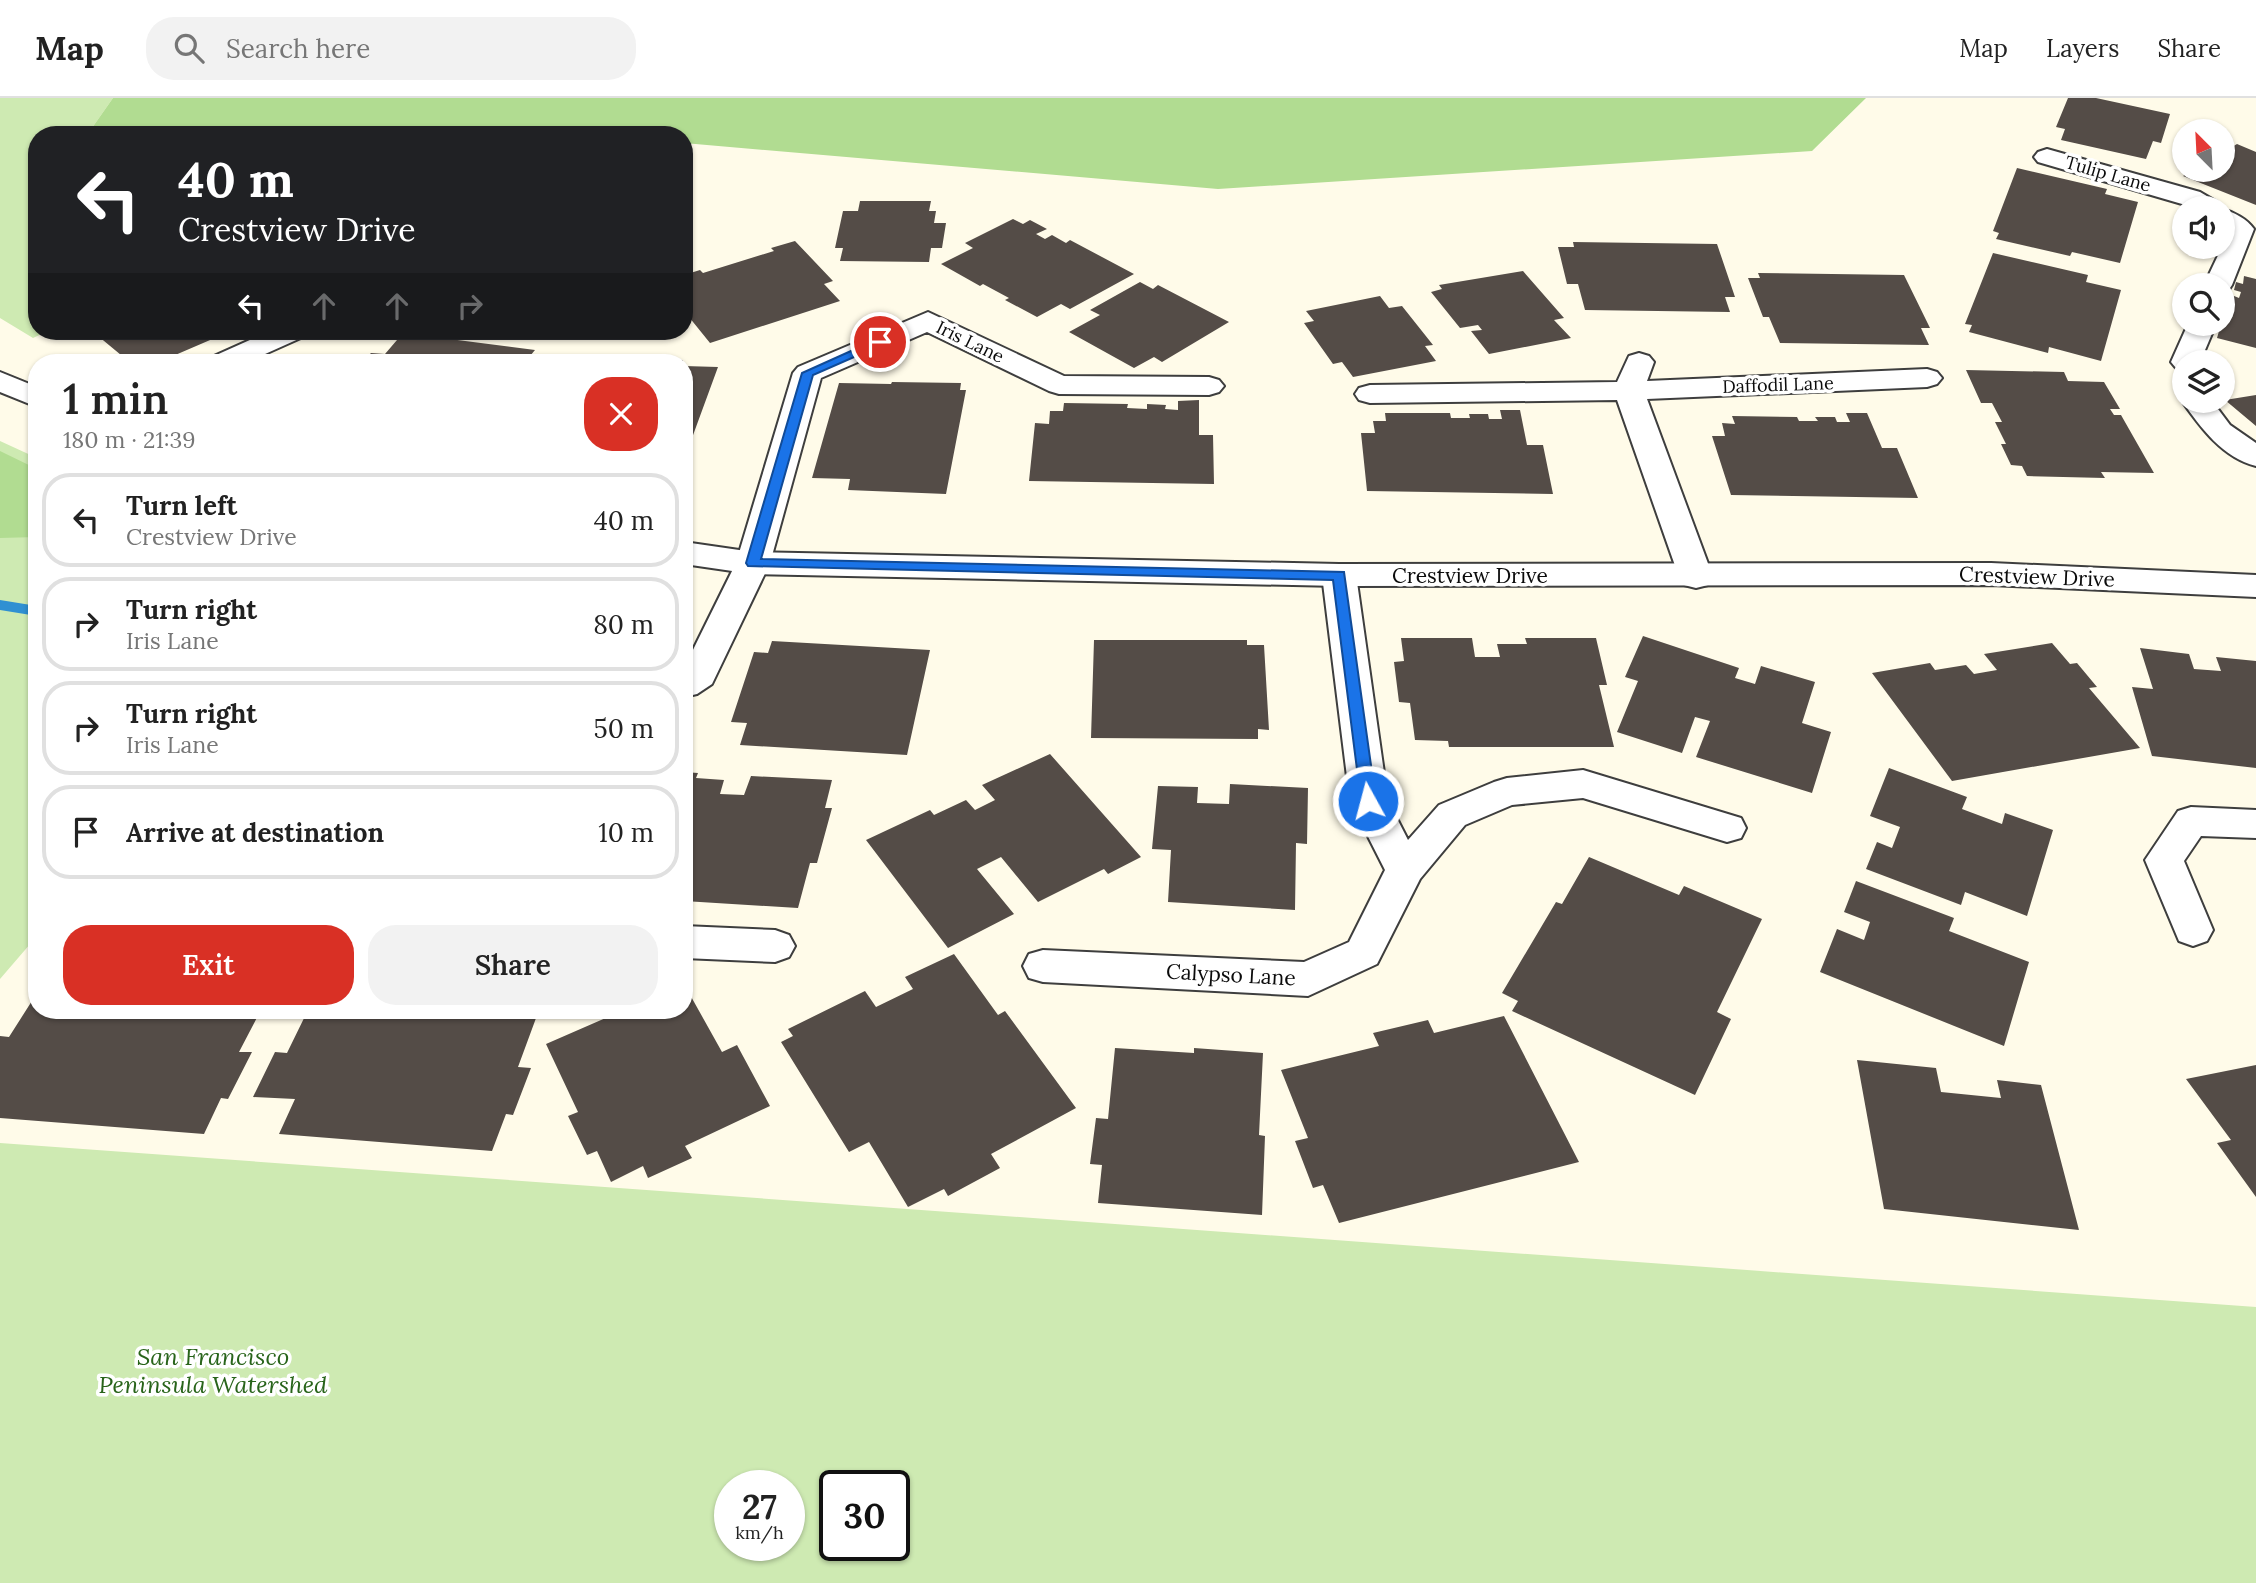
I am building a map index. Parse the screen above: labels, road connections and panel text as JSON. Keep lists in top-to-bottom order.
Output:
{
  "streets": {
    "street": [
      "Tulip Lane",
      "Iris Lane",
      "Daffodil Lane",
      "Crestview Drive",
      "Calypso Lane"
    ]
  },
  "crossings": [
    ["Iris Lane", "Crestview Drive"]
  ],
  "parks": ["San Francisco Peninsula Watershed"],
  "north": "top left",
  "page": {
    "header": "Map",
    "search": "Search here",
    "nav": ["Map", "Layers", "Share"],
    "turn": ["40 m", "Crestview Drive"],
    "heading": ["1 min", "180 m · 21:39"],
    "list": [
      {
        "name": "Turn left",
        "note": "Crestview Drive",
        "value": "40 m"
      },
      {
        "name": "Turn right",
        "note": "Iris Lane",
        "value": "80 m"
      },
      {
        "name": "Turn right",
        "note": "Iris Lane",
        "value": "50 m"
      },
      {
        "name": "Arrive at destination",
        "value": "10 m"
      }
    ],
    "buttons": ["Exit", "Share"],
    "speed": "27 km/h",
    "limit": "30"
  }
}
